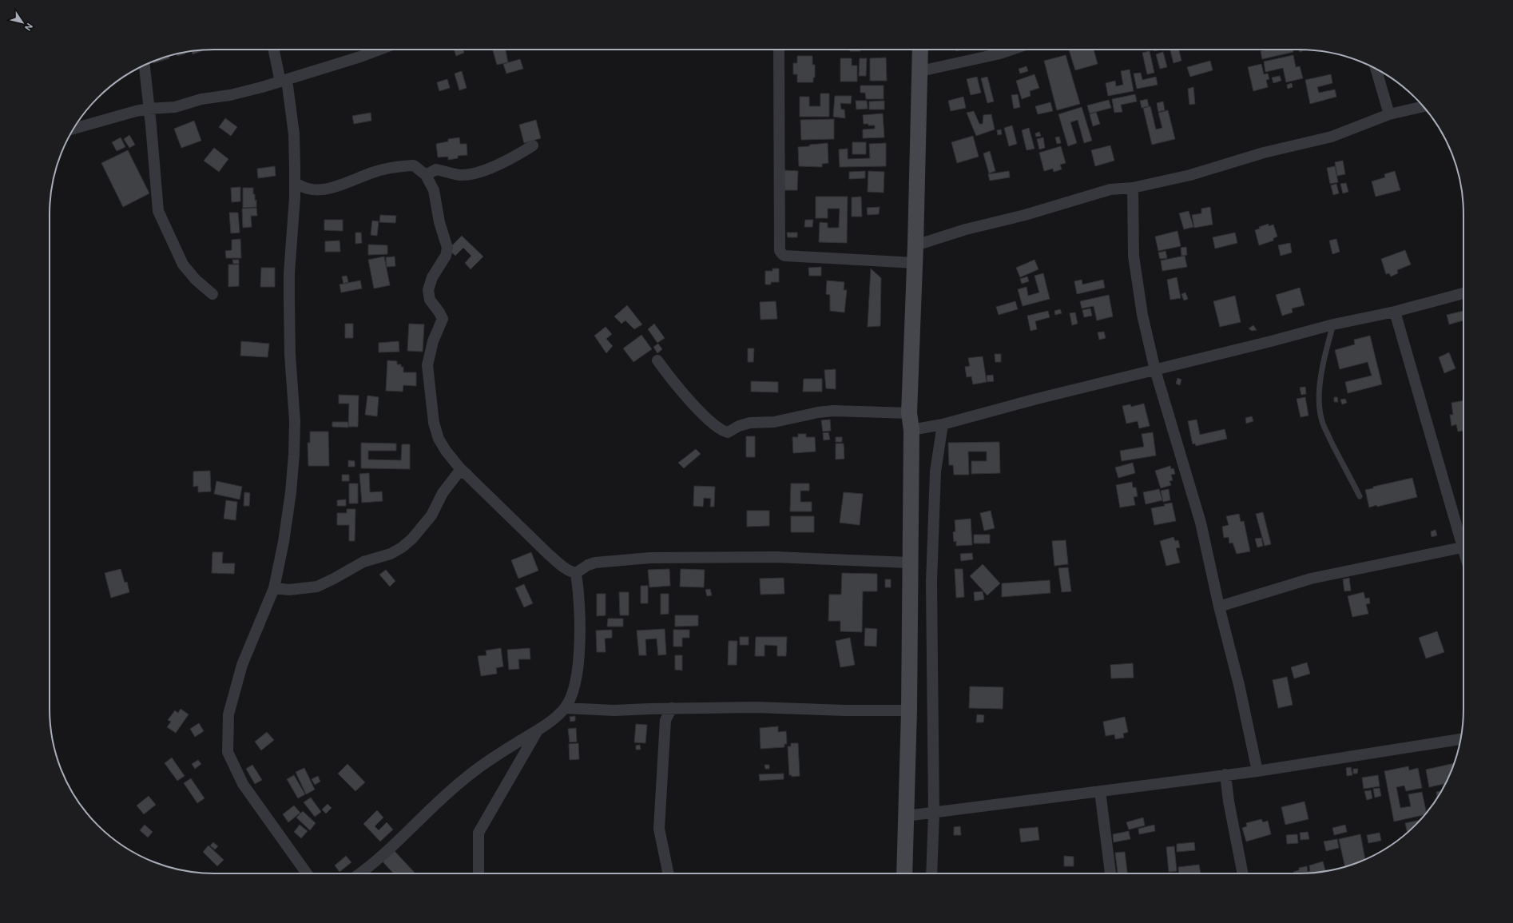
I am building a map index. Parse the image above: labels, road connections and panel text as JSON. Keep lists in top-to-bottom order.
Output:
{
  "north": "bottom right"
}
